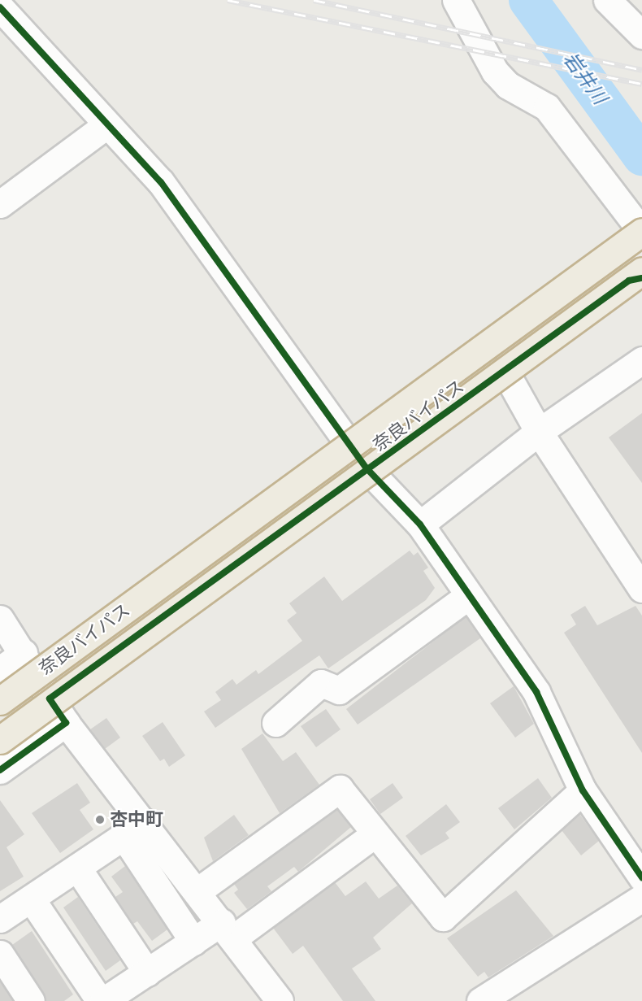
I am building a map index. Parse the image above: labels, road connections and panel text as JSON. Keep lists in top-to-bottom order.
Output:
{
  "streets": {
    "highway": ["奈良バイパス"]
  },
  "water": ["岩井川"],
  "places": ["杏中町"]
}
